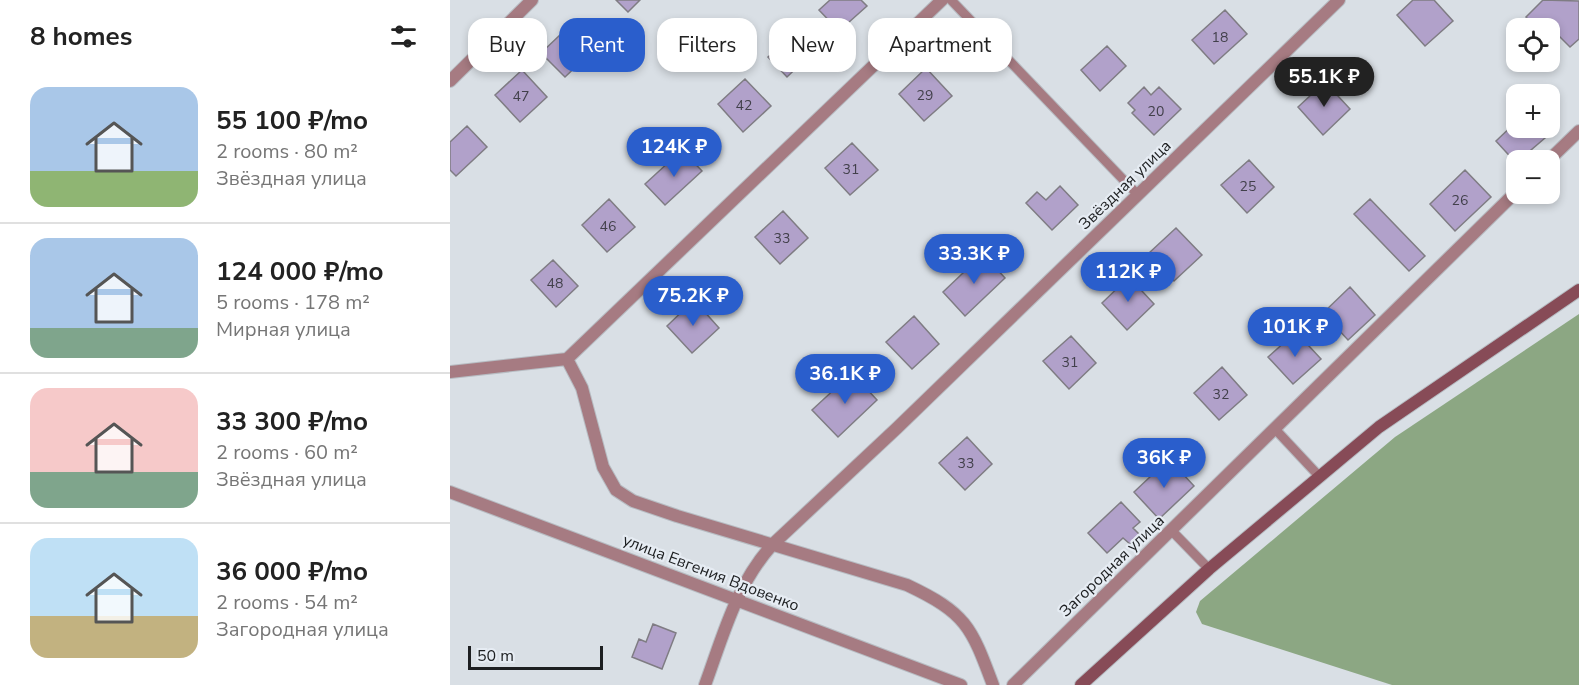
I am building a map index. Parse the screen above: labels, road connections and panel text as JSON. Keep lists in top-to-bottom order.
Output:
{
  "streets": {
    "street": ["Звёздная улица", "Загородная улица", "улица Евгения Вдовенко"]
  },
  "crossings": [
    ["Звёздная улица", "улица Евгения Вдовенко"]
  ],
  "house_numbers": [
    "18",
    "29",
    "47",
    "42",
    "20",
    "31",
    "25",
    "26",
    "46",
    "33",
    "48",
    "31",
    "32",
    "33"
  ],
  "scale_bar": "50 m",
  "page": {
    "heading": "8 homes",
    "map_buttons": ["+", "−"],
    "chip": [
      "Buy",
      "Rent",
      "Filters",
      "New",
      "Apartment"
    ],
    "price": [
      "55.1K ₽",
      "124K ₽",
      "33.3K ₽",
      "112K ₽",
      "75.2K ₽",
      "101K ₽",
      "36.1K ₽",
      "36K ₽"
    ],
    "list": [
      {
        "name": "55 100 ₽/mo",
        "note": "2 rooms · 80 m² · Звёздная улица"
      },
      {
        "name": "124 000 ₽/mo",
        "note": "5 rooms · 178 m² · Мирная улица"
      },
      {
        "name": "33 300 ₽/mo",
        "note": "2 rooms · 60 m² · Звёздная улица"
      },
      {
        "name": "36 000 ₽/mo",
        "note": "2 rooms · 54 m² · Загородная улица"
      }
    ],
    "scale": "50 m"
  }
}
